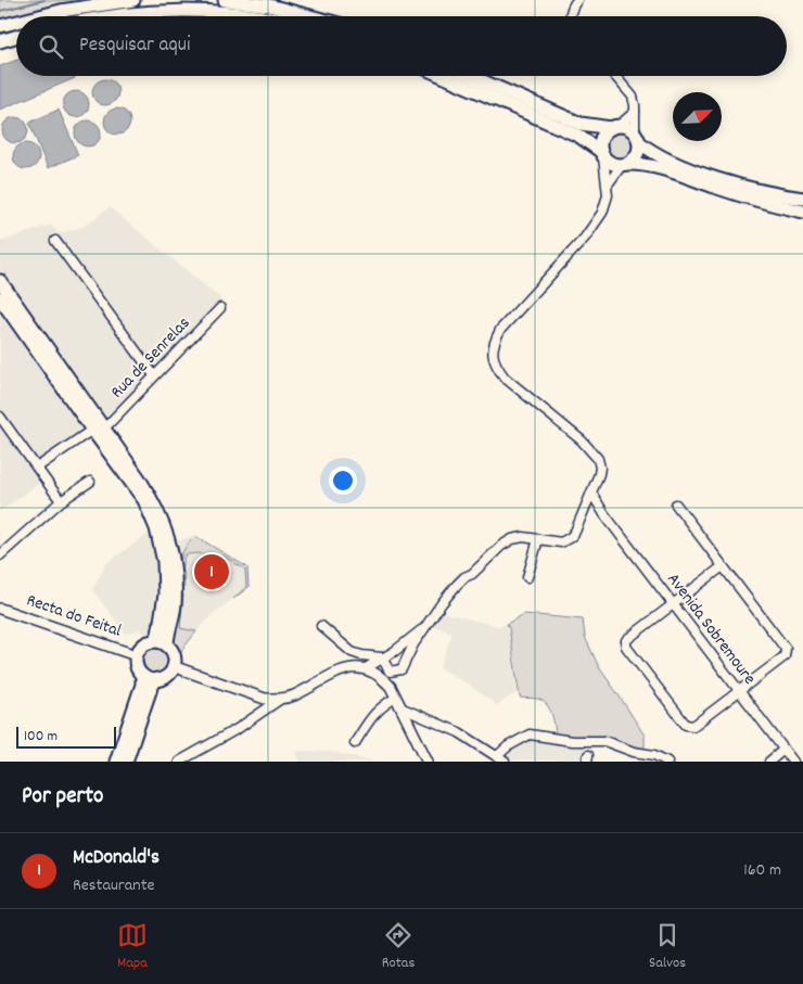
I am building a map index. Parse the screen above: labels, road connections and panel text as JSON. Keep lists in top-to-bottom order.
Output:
{
  "streets": {
    "street": ["Rua de Senrelas", "Recta do Feital", "Avenida Sobremoure"]
  },
  "scale_bar": "100 m",
  "north": "top right",
  "page": {
    "search": "Pesquisar aqui",
    "pins": "1",
    "scale": "100 m",
    "heading": "Por perto",
    "list": [
      {
        "mark": "1",
        "name": "McDonald's",
        "note": "Restaurante",
        "value": "160 m"
      }
    ],
    "nav": ["Mapa", "Rotas", "Salvos"]
  }
}
